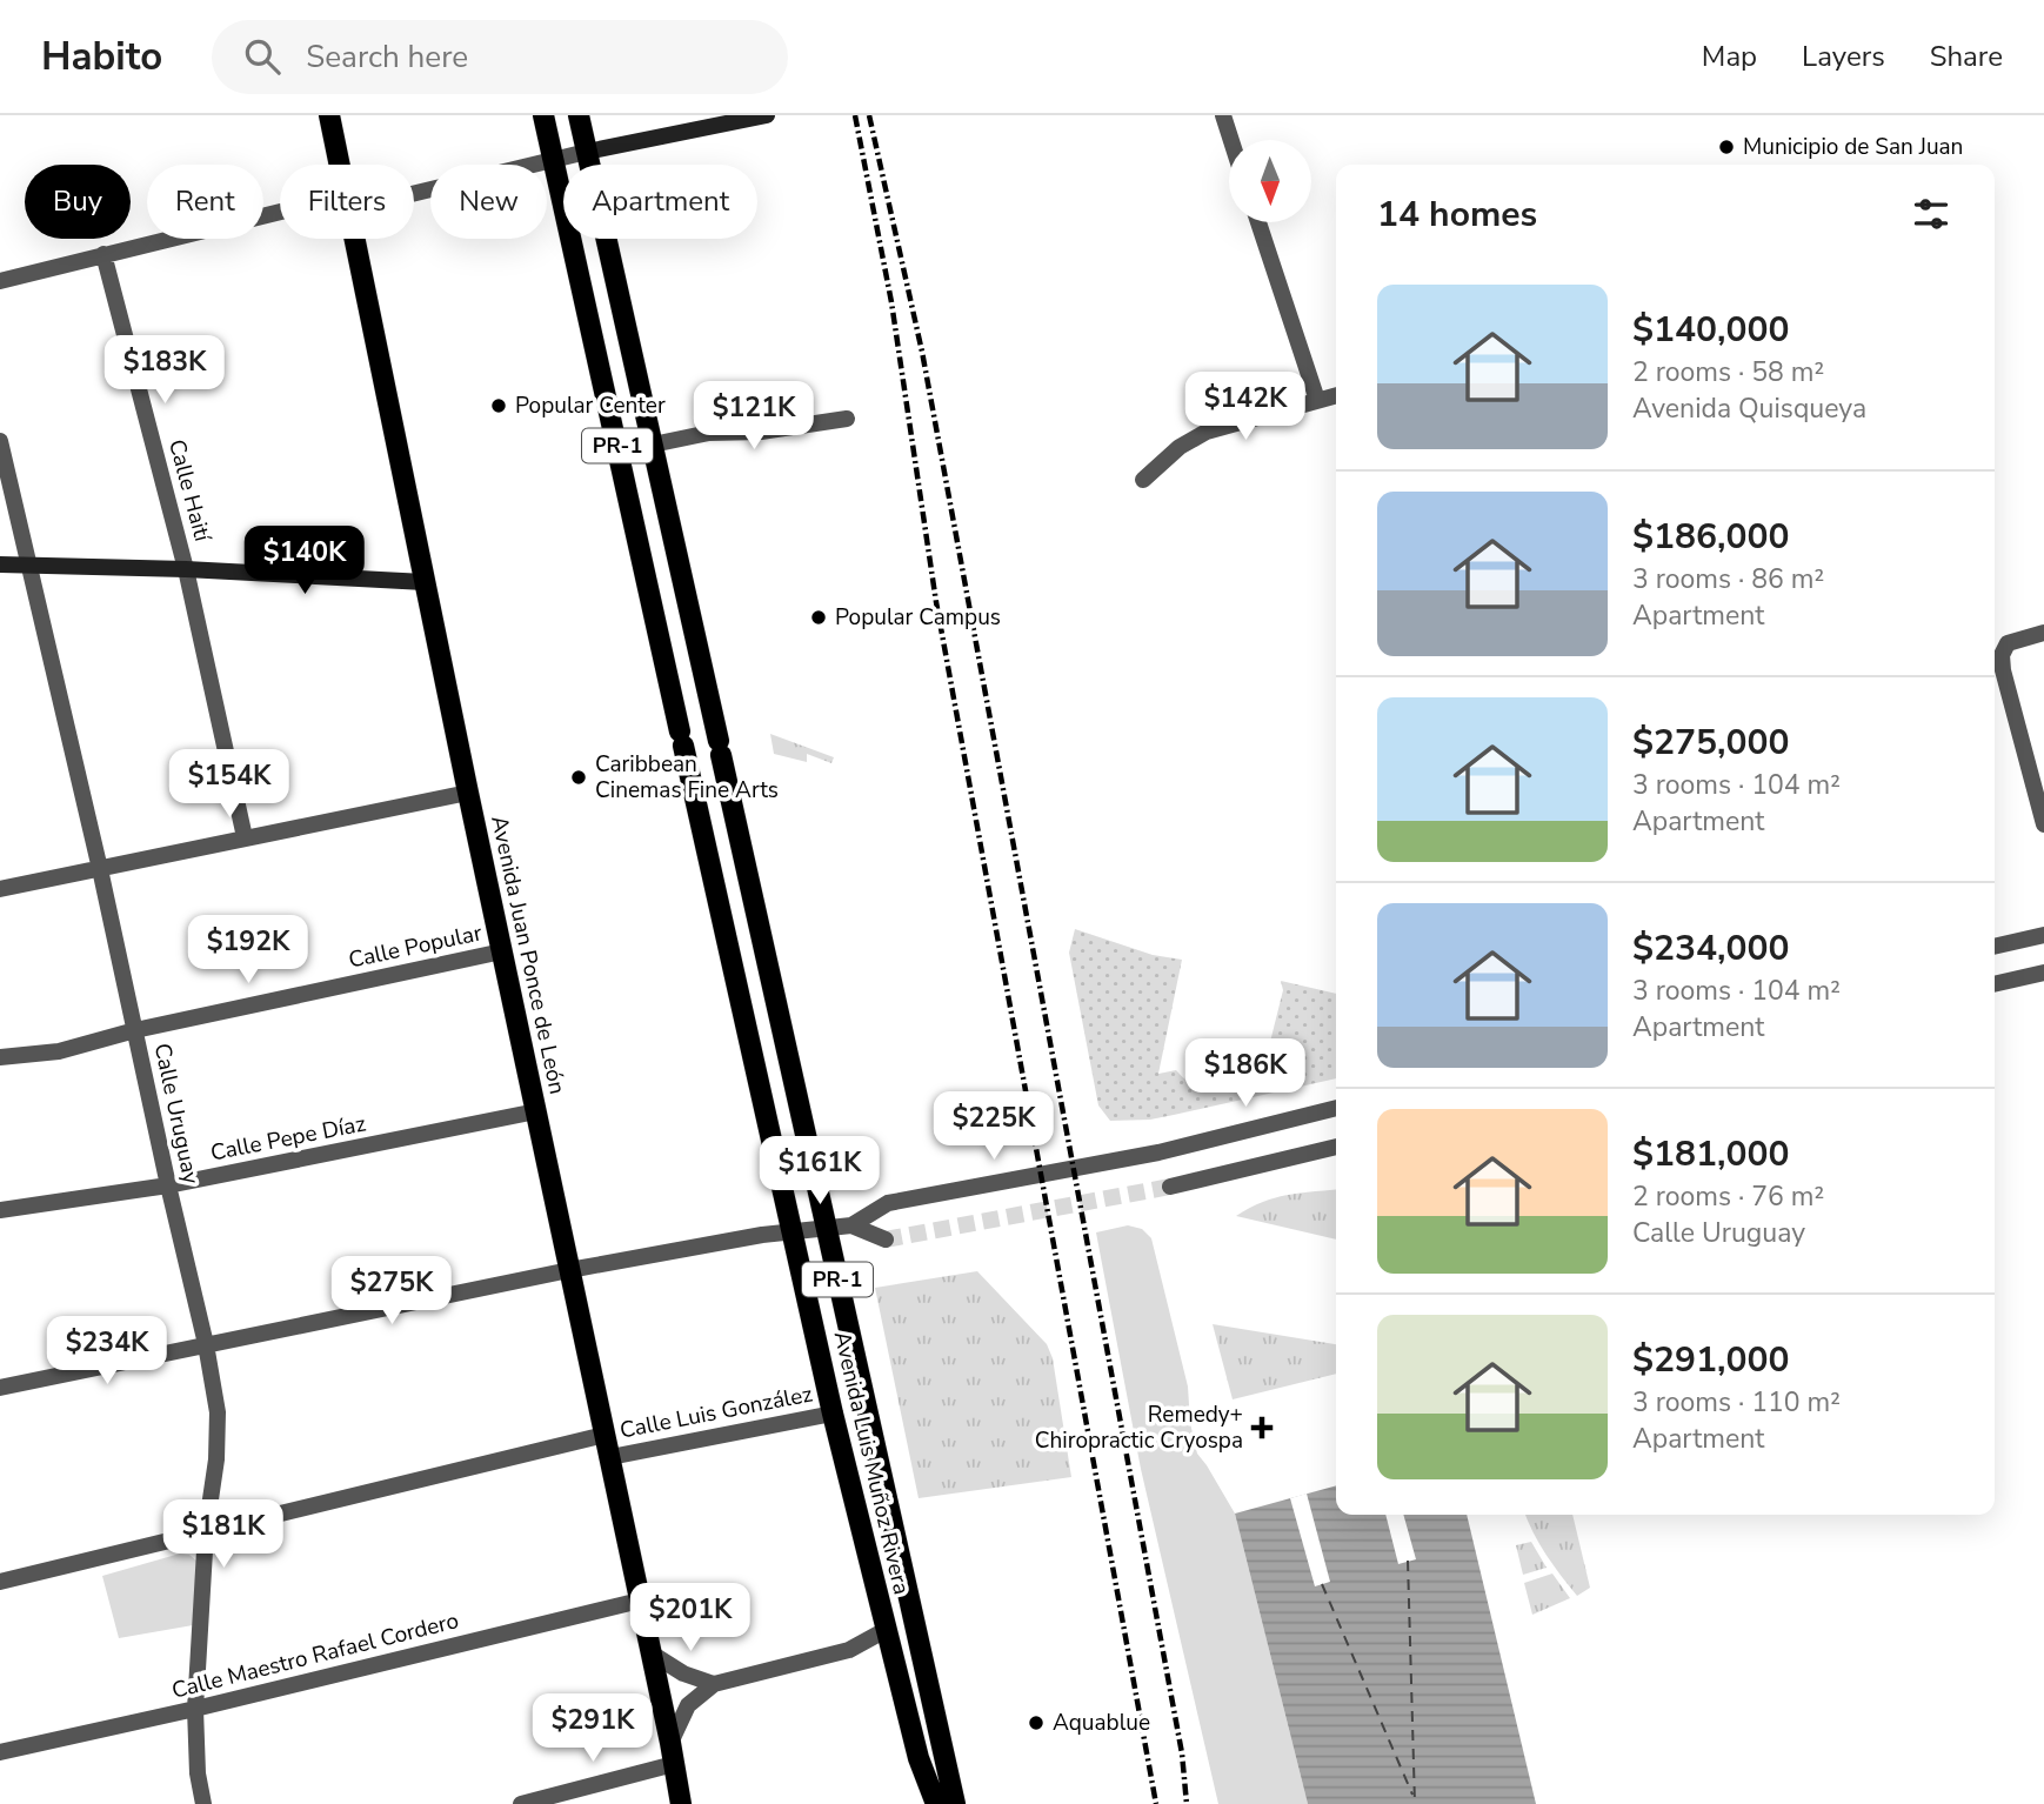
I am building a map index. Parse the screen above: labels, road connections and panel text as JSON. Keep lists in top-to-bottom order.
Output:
{
  "streets": {
    "main road": ["PR-1", "Avenida Juan Ponce de León", "Avenida Luis Muñoz Rivera"],
    "street": [
      "Calle Haití",
      "Calle Popular",
      "Calle Uruguay",
      "Calle Pepe Díaz",
      "Calle Luis González",
      "Calle Maestro Rafael Cordero"
    ]
  },
  "crossings": [
    ["Calle Popular", "Avenida Juan Ponce de León"],
    ["Calle Popular", "Calle Uruguay"],
    ["Avenida Juan Ponce de León", "Calle Pepe Díaz"],
    ["Avenida Juan Ponce de León", "Calle Luis González"],
    ["Avenida Juan Ponce de León", "Calle Maestro Rafael Cordero"],
    ["Calle Uruguay", "Calle Pepe Díaz"],
    ["Calle Uruguay", "Calle Maestro Rafael Cordero"],
    ["Calle Luis González", "Avenida Luis Muñoz Rivera"]
  ],
  "places": {
    "other": [
      "Municipio de San Juan",
      "Popular Center",
      "Popular Campus",
      "Caribbean Cinemas Fine Arts",
      "Aquablue"
    ],
    "health": ["Remedy+ Chiropractic Cryospa"]
  },
  "north": "bottom",
  "page": {
    "header": "Habito",
    "search": "Search here",
    "nav": ["Map", "Layers", "Share"],
    "chip": [
      "Buy",
      "Rent",
      "Filters",
      "New",
      "Apartment"
    ],
    "heading": "14 homes",
    "list": [
      {
        "name": "$140,000",
        "note": "2 rooms · 58 m² · Avenida Quisqueya"
      },
      {
        "name": "$186,000",
        "note": "3 rooms · 86 m² · Apartment"
      },
      {
        "name": "$275,000",
        "note": "3 rooms · 104 m² · Apartment"
      },
      {
        "name": "$234,000",
        "note": "3 rooms · 104 m² · Apartment"
      },
      {
        "name": "$181,000",
        "note": "2 rooms · 76 m² · Calle Uruguay"
      },
      {
        "name": "$291,000",
        "note": "3 rooms · 110 m² · Apartment"
      }
    ],
    "price": [
      "$183K",
      "$142K",
      "$121K",
      "$140K",
      "$154K",
      "$192K",
      "$186K",
      "$225K",
      "$161K",
      "$275K",
      "$234K",
      "$181K",
      "$201K",
      "$291K"
    ]
  }
}
